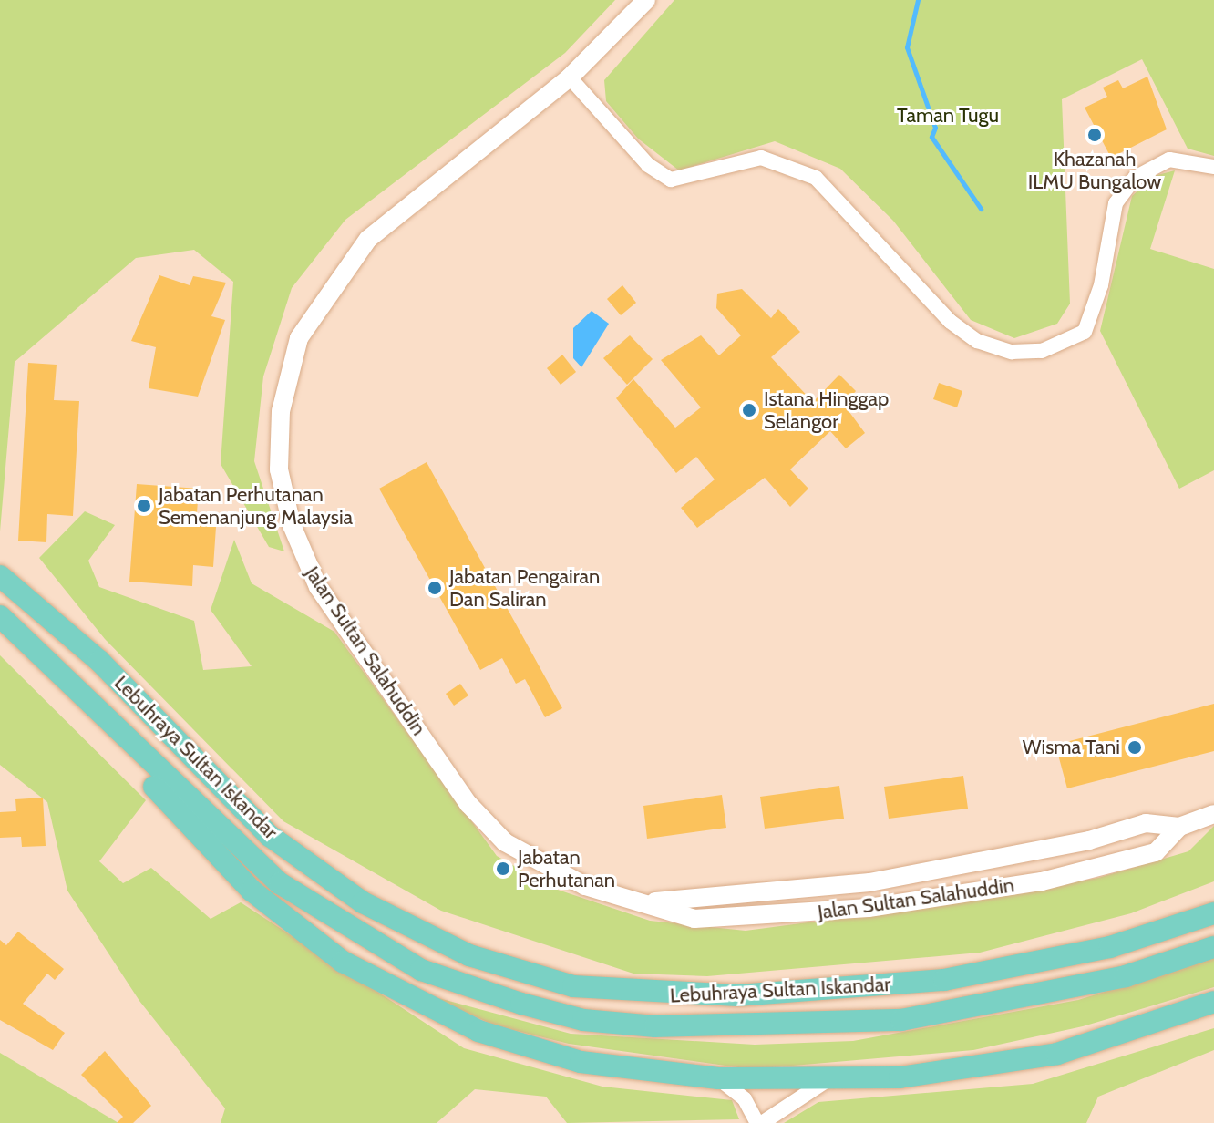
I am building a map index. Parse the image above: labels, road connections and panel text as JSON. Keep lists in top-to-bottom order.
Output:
{
  "streets": {
    "main road": ["Lebuhraya Sultan Iskandar"],
    "street": ["Jalan Sultan Salahuddin"]
  },
  "parks": ["Taman Tugu"],
  "places": [
    "Khazanah ILMU Bungalow",
    "Istana Hinggap Selangor",
    "Jabatan Perhutanan Semenanjung Malaysia",
    "Jabatan Pengairan Dan Saliran",
    "Wisma Tani",
    "Jabatan Perhutanan"
  ]
}
